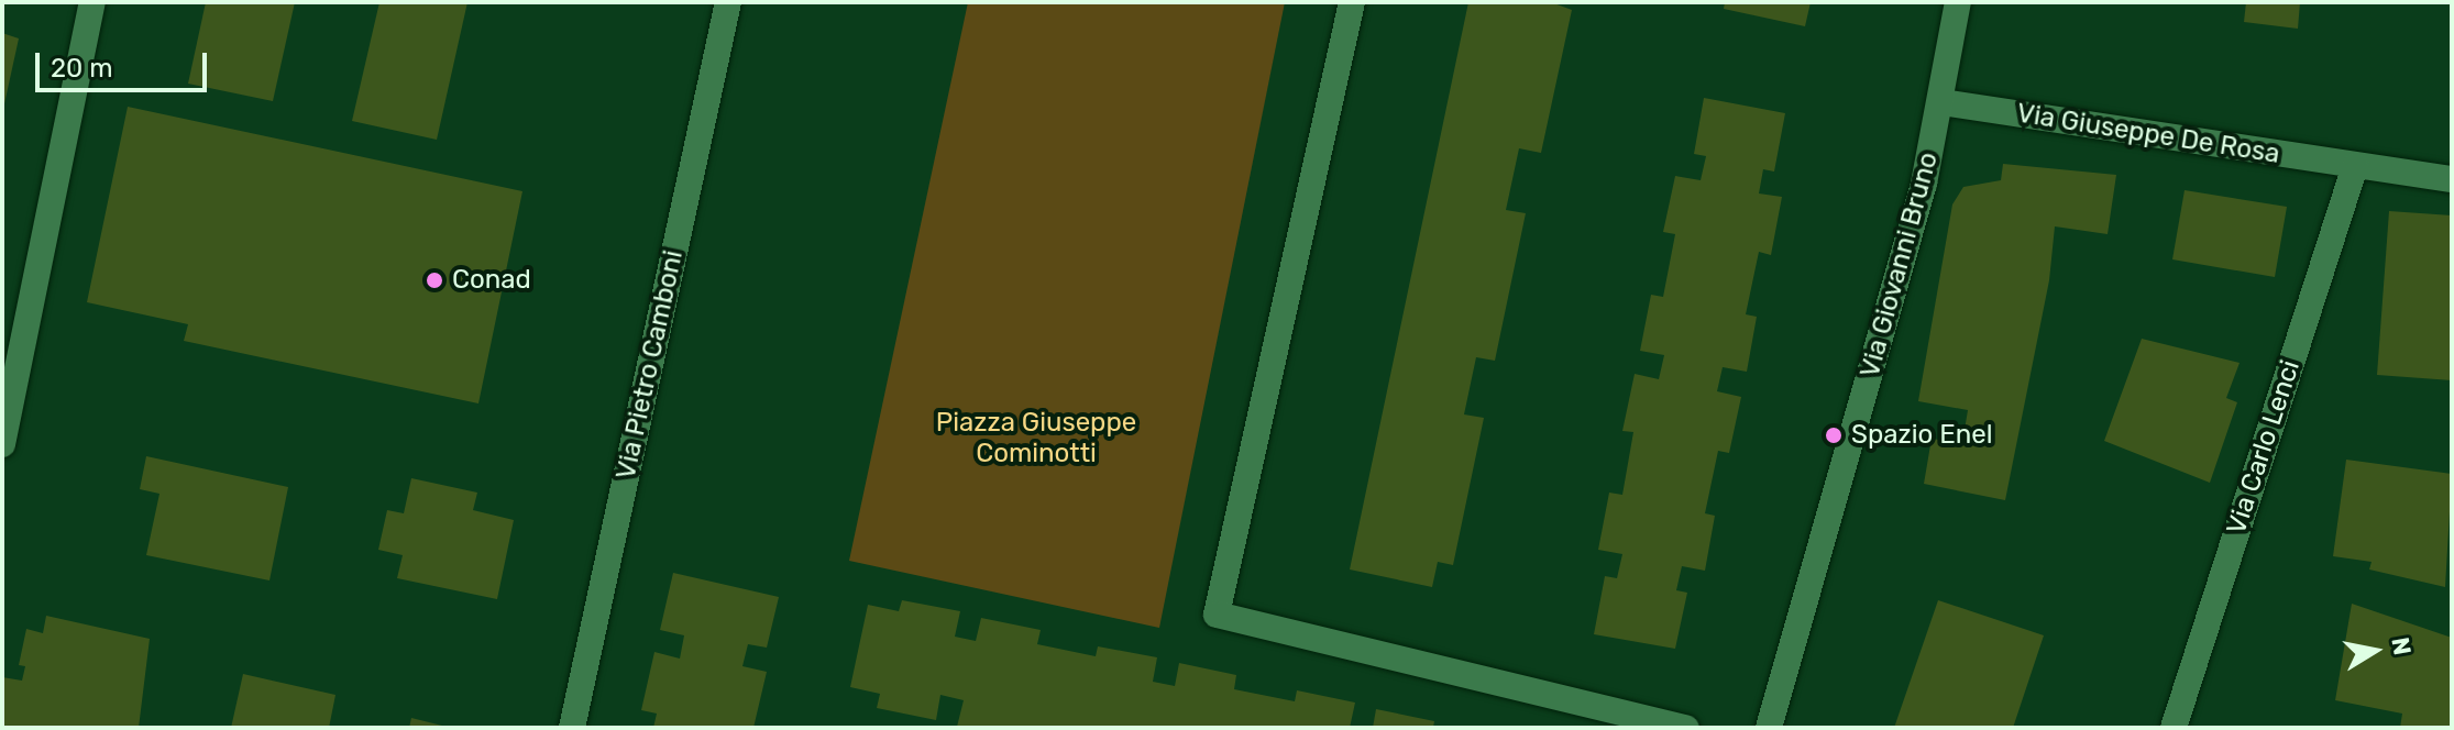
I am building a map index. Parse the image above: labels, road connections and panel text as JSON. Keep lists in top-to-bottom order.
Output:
{
  "streets": {
    "street": [
      "Via Giuseppe De Rosa",
      "Via Giovanni Bruno",
      "Via Pietro Camboni",
      "Via Carlo Lenci"
    ]
  },
  "crossings": [
    ["Via Giuseppe De Rosa", "Via Giovanni Bruno"],
    ["Via Giuseppe De Rosa", "Via Carlo Lenci"]
  ],
  "parks": ["Piazza Giuseppe Cominotti"],
  "places": ["Conad", "Spazio Enel"],
  "scale_bar": "20 m",
  "north": "right"
}
